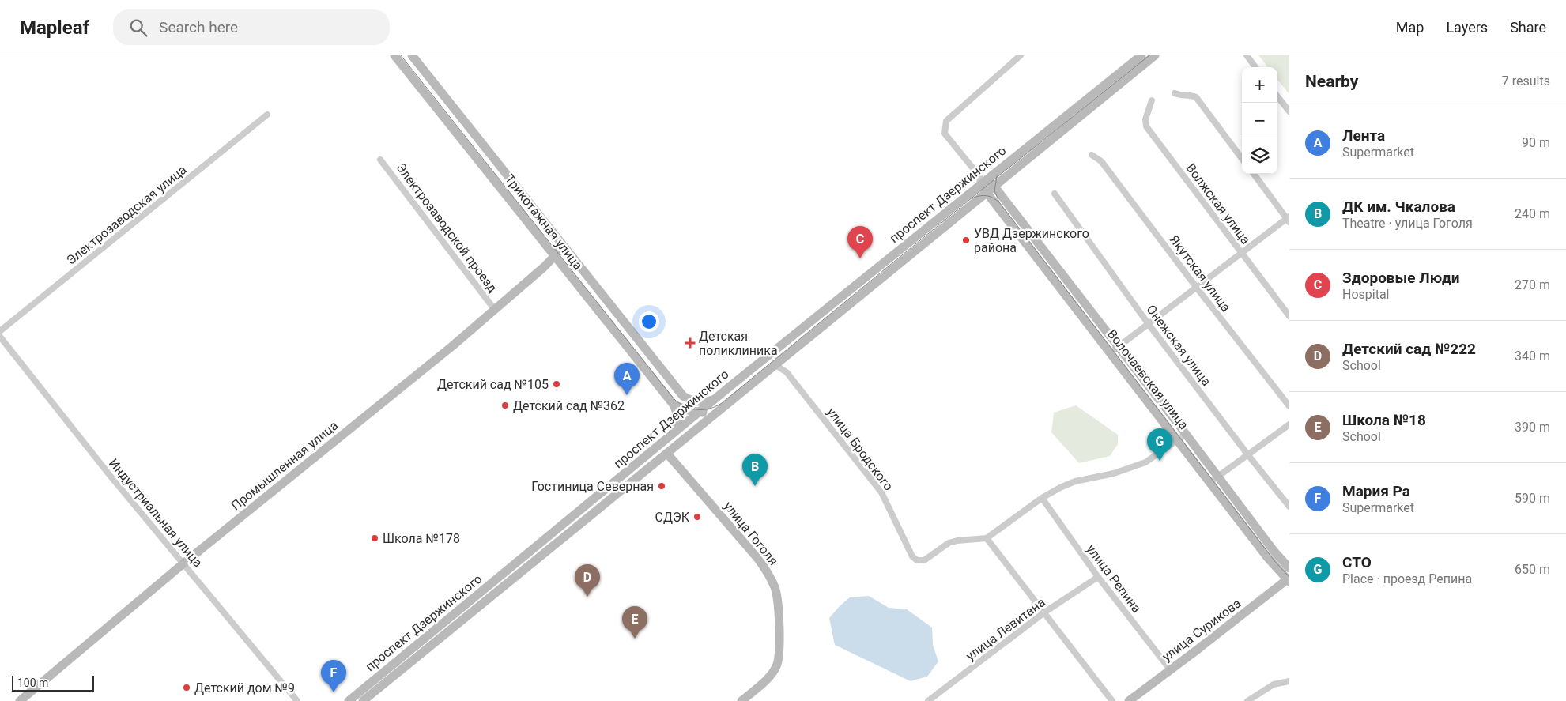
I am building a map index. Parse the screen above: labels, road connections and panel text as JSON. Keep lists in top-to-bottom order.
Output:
{
  "streets": {
    "main road": [
      "проспект Дзержинского",
      "Трикотажная улица",
      "Волочаевская улица",
      "Промышленная улица",
      "улица Гоголя",
      "улица Сурикова"
    ],
    "street": [
      "Волжская улица",
      "Электрозаводская улица",
      "Электрозаводской проезд",
      "Якутская улица",
      "Онежская улица",
      "улица Бродского",
      "Индустриальная улица",
      "улица Репина",
      "улица Левитана"
    ]
  },
  "crossings": [
    ["проспект Дзержинского", "Волочаевская улица"],
    ["проспект Дзержинского", "улица Бродского"],
    ["проспект Дзержинского", "улица Гоголя"],
    ["Трикотажная улица", "Промышленная улица"],
    ["Электрозаводской проезд", "Промышленная улица"],
    ["Волочаевская улица", "улица Сурикова"],
    ["Промышленная улица", "Индустриальная улица"],
    ["улица Репина", "улица Левитана"],
    ["улица Репина", "улица Сурикова"]
  ],
  "places": {
    "other": [
      "УВД Дзержинского района",
      "Детский сад №105",
      "Детский сад №362",
      "Гостиница Северная",
      "СДЭК",
      "Школа №178",
      "Детский дом №9"
    ],
    "health": ["Детская поликлиника"]
  },
  "scale_bar": "100 m",
  "page": {
    "header": "Mapleaf",
    "search": "Search here",
    "nav": ["Map", "Layers", "Share"],
    "heading": ["Nearby", "7 results"],
    "map_buttons": ["+", "−"],
    "list": [
      {
        "mark": "A",
        "name": "Лента",
        "note": "Supermarket",
        "value": "90 m"
      },
      {
        "mark": "B",
        "name": "ДК им. Чкалова",
        "note": "Theatre · улица Гоголя",
        "value": "240 m"
      },
      {
        "mark": "C",
        "name": "Здоровые Люди",
        "note": "Hospital",
        "value": "270 m"
      },
      {
        "mark": "D",
        "name": "Детский сад №222",
        "note": "School",
        "value": "340 m"
      },
      {
        "mark": "E",
        "name": "Школа №18",
        "note": "School",
        "value": "390 m"
      },
      {
        "mark": "F",
        "name": "Мария Ра",
        "note": "Supermarket",
        "value": "590 m"
      },
      {
        "mark": "G",
        "name": "СТО",
        "note": "Place · проезд Репина",
        "value": "650 m"
      }
    ],
    "pins": [
      "C",
      "A",
      "G",
      "B",
      "D",
      "E",
      "F"
    ],
    "scale": "100 m"
  }
}
